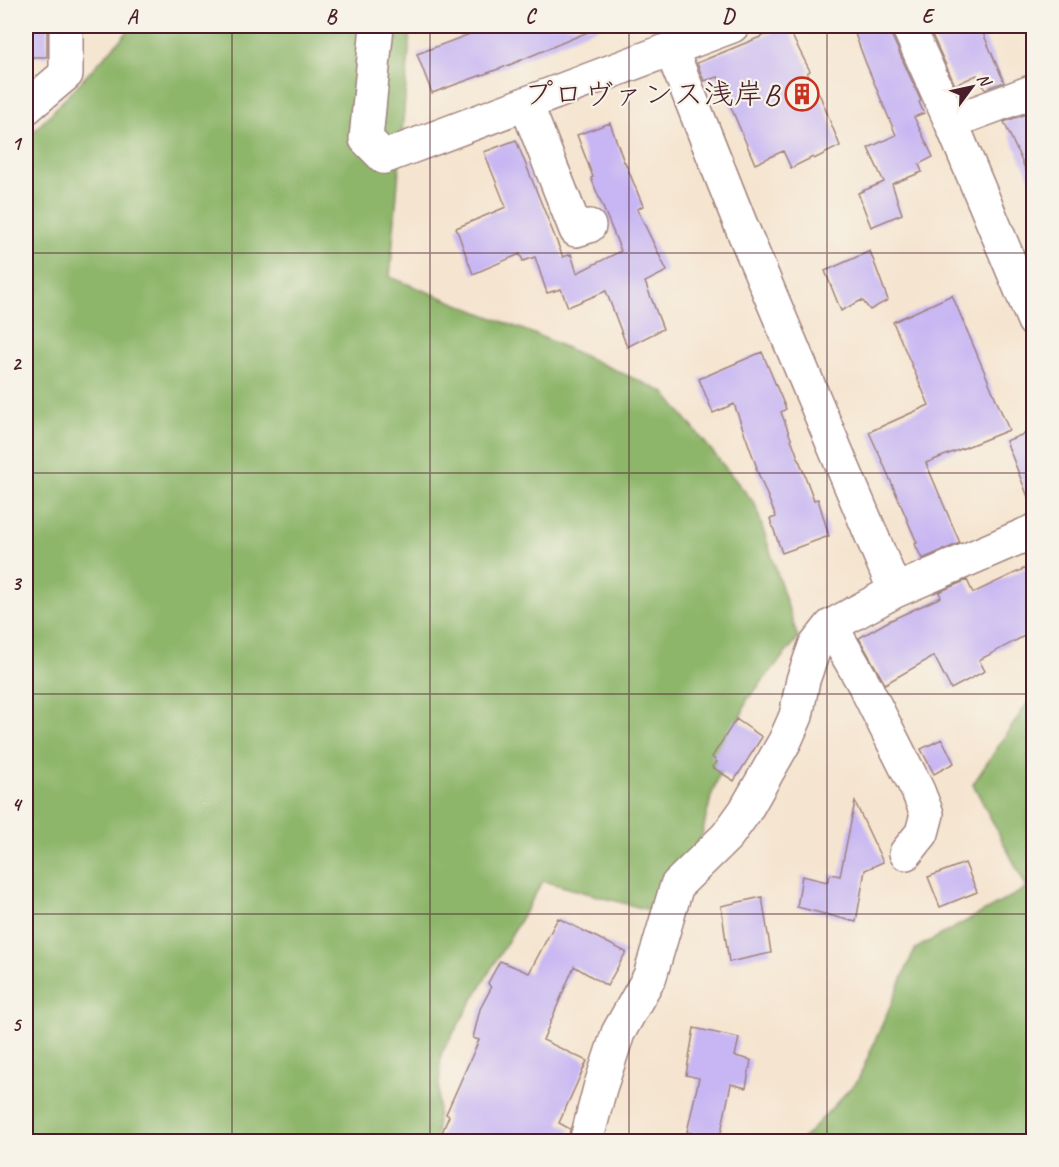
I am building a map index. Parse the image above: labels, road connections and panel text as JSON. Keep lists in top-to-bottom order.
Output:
{
  "places": {
    "building": ["プロヴァンス浅岸B"]
  },
  "north": "top right",
  "grid": {
    "columns": [
      "A",
      "B",
      "C",
      "D",
      "E"
    ],
    "rows": [
      "1",
      "2",
      "3",
      "4",
      "5"
    ]
  }
}
